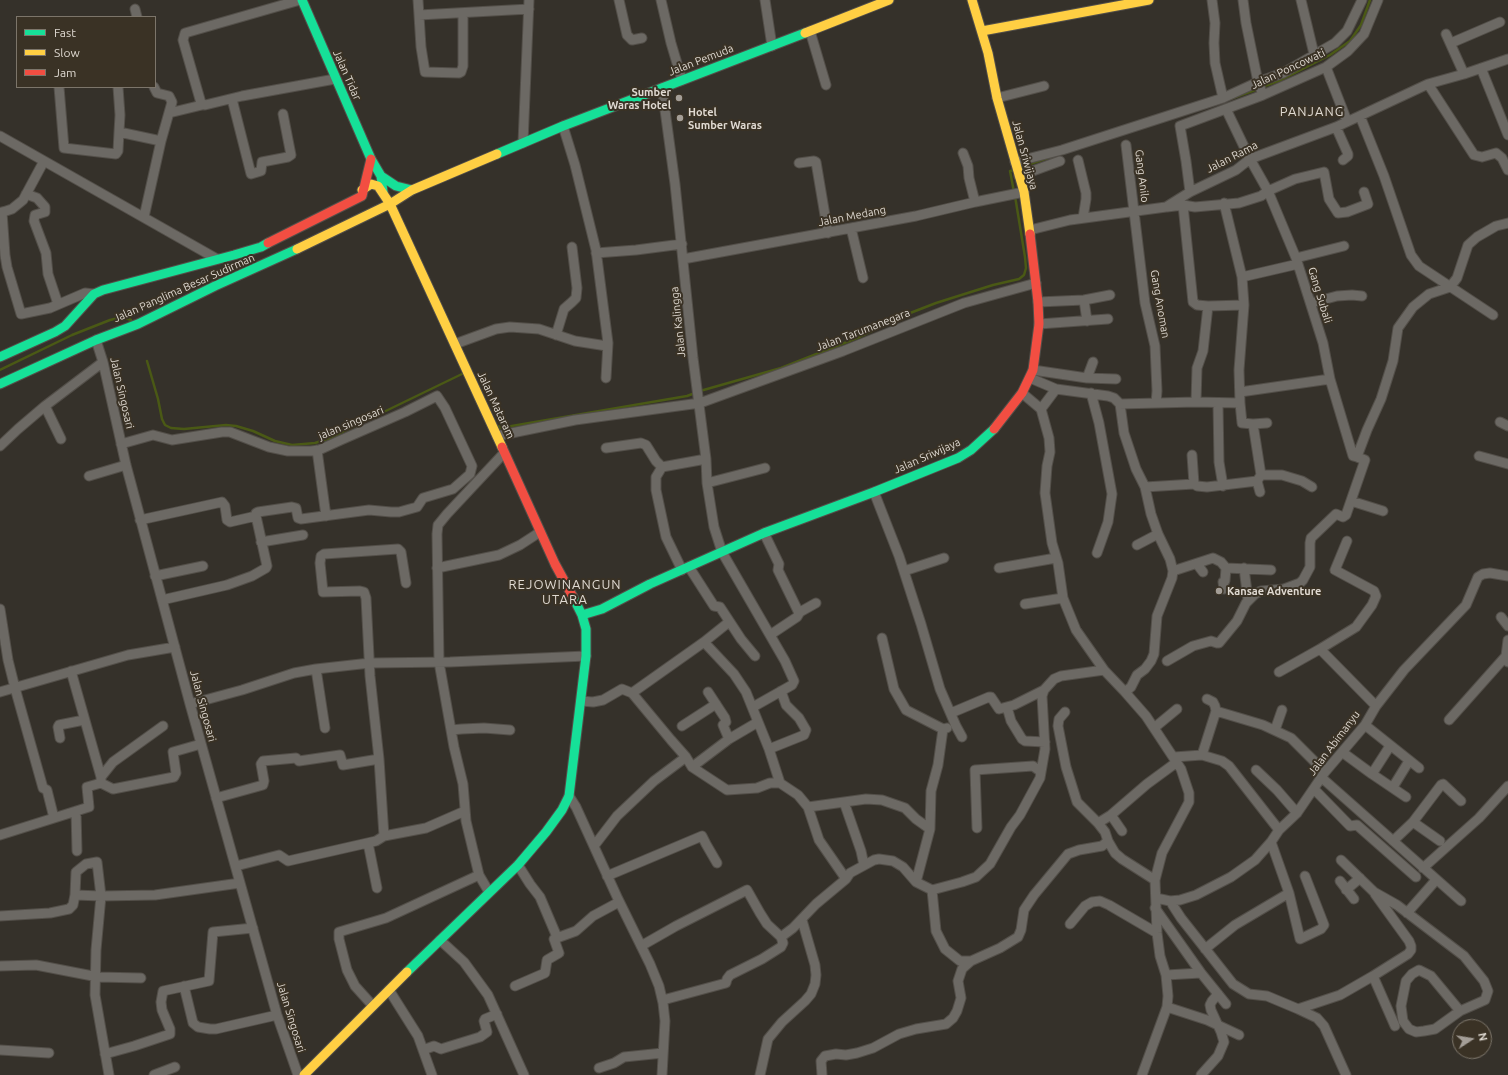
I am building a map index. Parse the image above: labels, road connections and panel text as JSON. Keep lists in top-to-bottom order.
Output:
{
  "streets": {
    "main road": [
      "Jalan Pemuda",
      "Jalan Tidar",
      "Jalan Sriwijaya",
      "Jalan Panglima Besar Sudirman",
      "Jalan Mataram"
    ],
    "street": [
      "Jalan Poncowati",
      "Jalan Rama",
      "Gang Anilo",
      "Jalan Medang",
      "Gang Subali",
      "Gang Anoman",
      "Jalan Kalingga",
      "Jalan Tarumanegara",
      "Jalan Singosari",
      "jalan singosari",
      "Jalan Abimanyu"
    ]
  },
  "crossings": [
    ["Jalan Pemuda", "Jalan Panglima Besar Sudirman"],
    ["Jalan Pemuda", "Jalan Kalingga"],
    ["Jalan Pemuda", "Jalan Mataram"],
    ["Jalan Poncowati", "Jalan Rama"],
    ["Jalan Poncowati", "Gang Subali"],
    ["Jalan Sriwijaya", "Jalan Rama"],
    ["Jalan Sriwijaya", "Jalan Medang"],
    ["Jalan Sriwijaya", "Jalan Kalingga"],
    ["Jalan Sriwijaya", "Jalan Tarumanegara"],
    ["Jalan Sriwijaya", "Jalan Mataram"],
    ["Jalan Rama", "Gang Anilo"],
    ["Jalan Rama", "Gang Subali"],
    ["Jalan Rama", "Gang Anoman"],
    ["Gang Anilo", "Gang Anoman"],
    ["Jalan Medang", "Jalan Kalingga"],
    ["Jalan Panglima Besar Sudirman", "Jalan Singosari"],
    ["Jalan Panglima Besar Sudirman", "Jalan Mataram"],
    ["Jalan Kalingga", "Jalan Tarumanegara"],
    ["Jalan Tarumanegara", "Jalan Mataram"],
    ["Jalan Singosari", "jalan singosari"]
  ],
  "districts": ["PANJANG", "REJOWINANGUN UTARA"],
  "places": ["Sumber Waras Hotel", "Hotel Sumber Waras", "Kansae Adventure"],
  "legend": ["Fast", "Slow", "Jam"],
  "north": "right"
}
